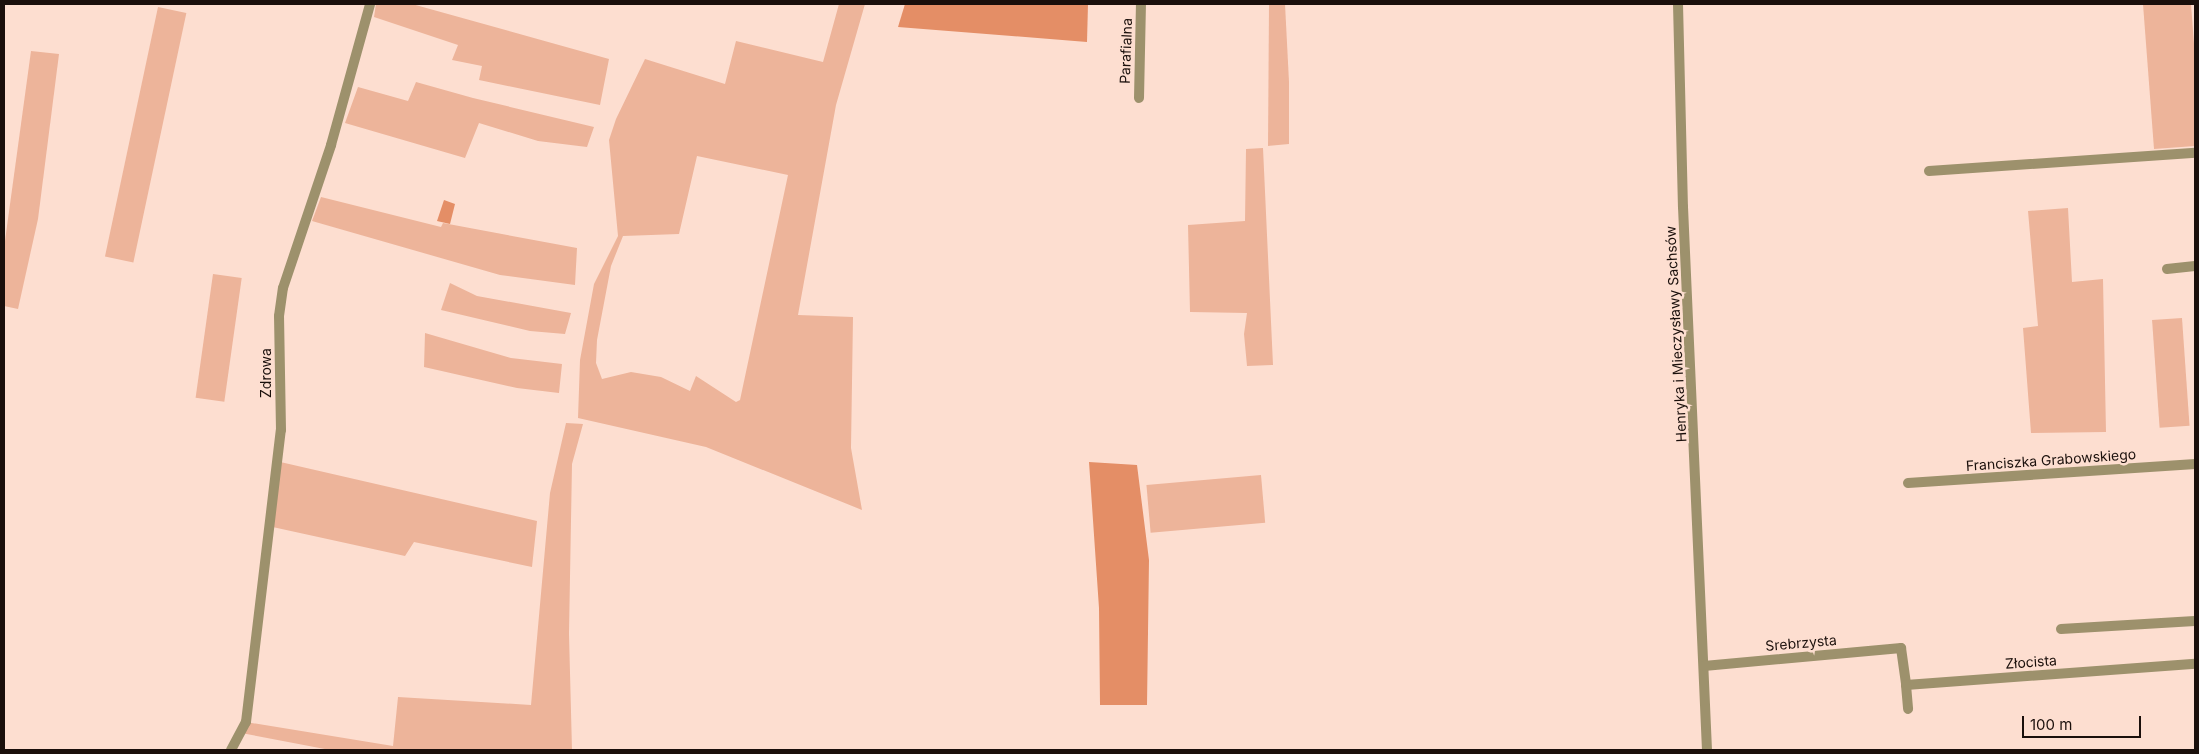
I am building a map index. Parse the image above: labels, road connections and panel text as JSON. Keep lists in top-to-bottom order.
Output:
{
  "streets": {
    "street": [
      "Parafialna",
      "Henryka i Mieczysławy Sachsów",
      "Zdrowa",
      "Franciszka Grabowskiego",
      "Srebrzysta",
      "Złocista"
    ]
  },
  "crossings": [
    ["Henryka i Mieczysławy Sachsów", "Srebrzysta"],
    ["Srebrzysta", "Złocista"]
  ],
  "scale_bar": "100 m"
}
